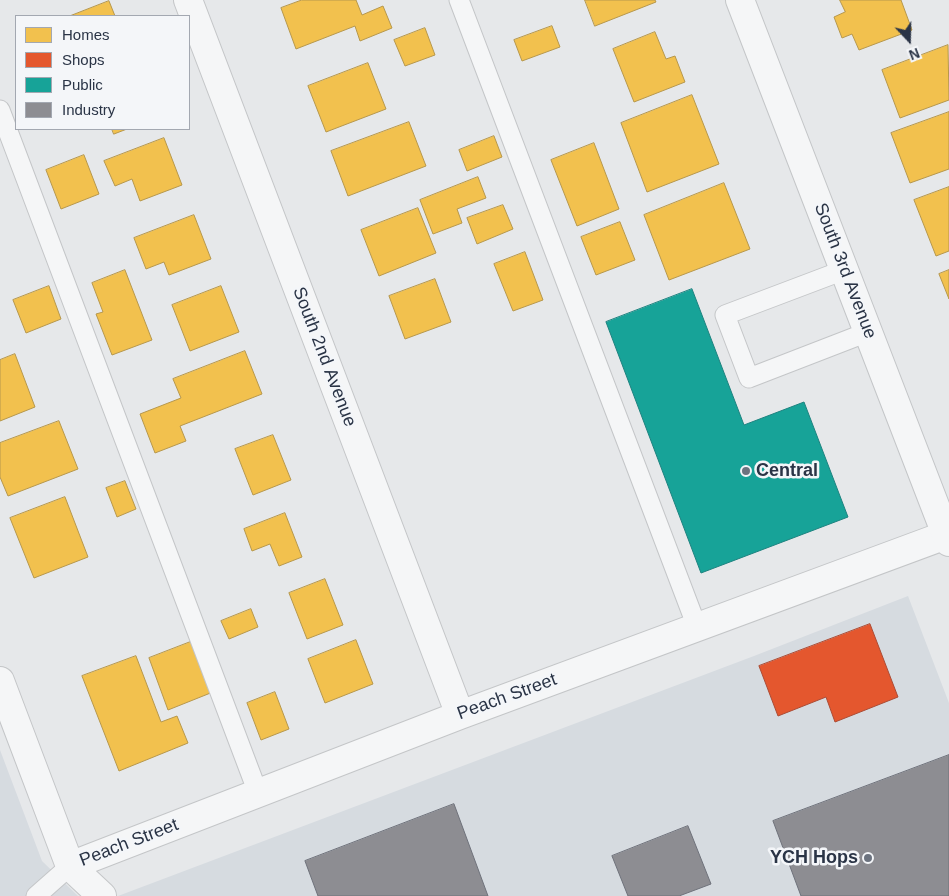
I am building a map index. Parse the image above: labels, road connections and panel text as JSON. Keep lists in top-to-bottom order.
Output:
{
  "streets": {
    "street": ["South 3rd Avenue", "South 2nd Avenue", "Peach Street"]
  },
  "crossings": [
    ["South 3rd Avenue", "Peach Street"],
    ["South 2nd Avenue", "Peach Street"]
  ],
  "places": ["Central", "YCH Hops"],
  "legend": [
    "Homes",
    "Shops",
    "Public",
    "Industry"
  ],
  "north": "bottom"
}
